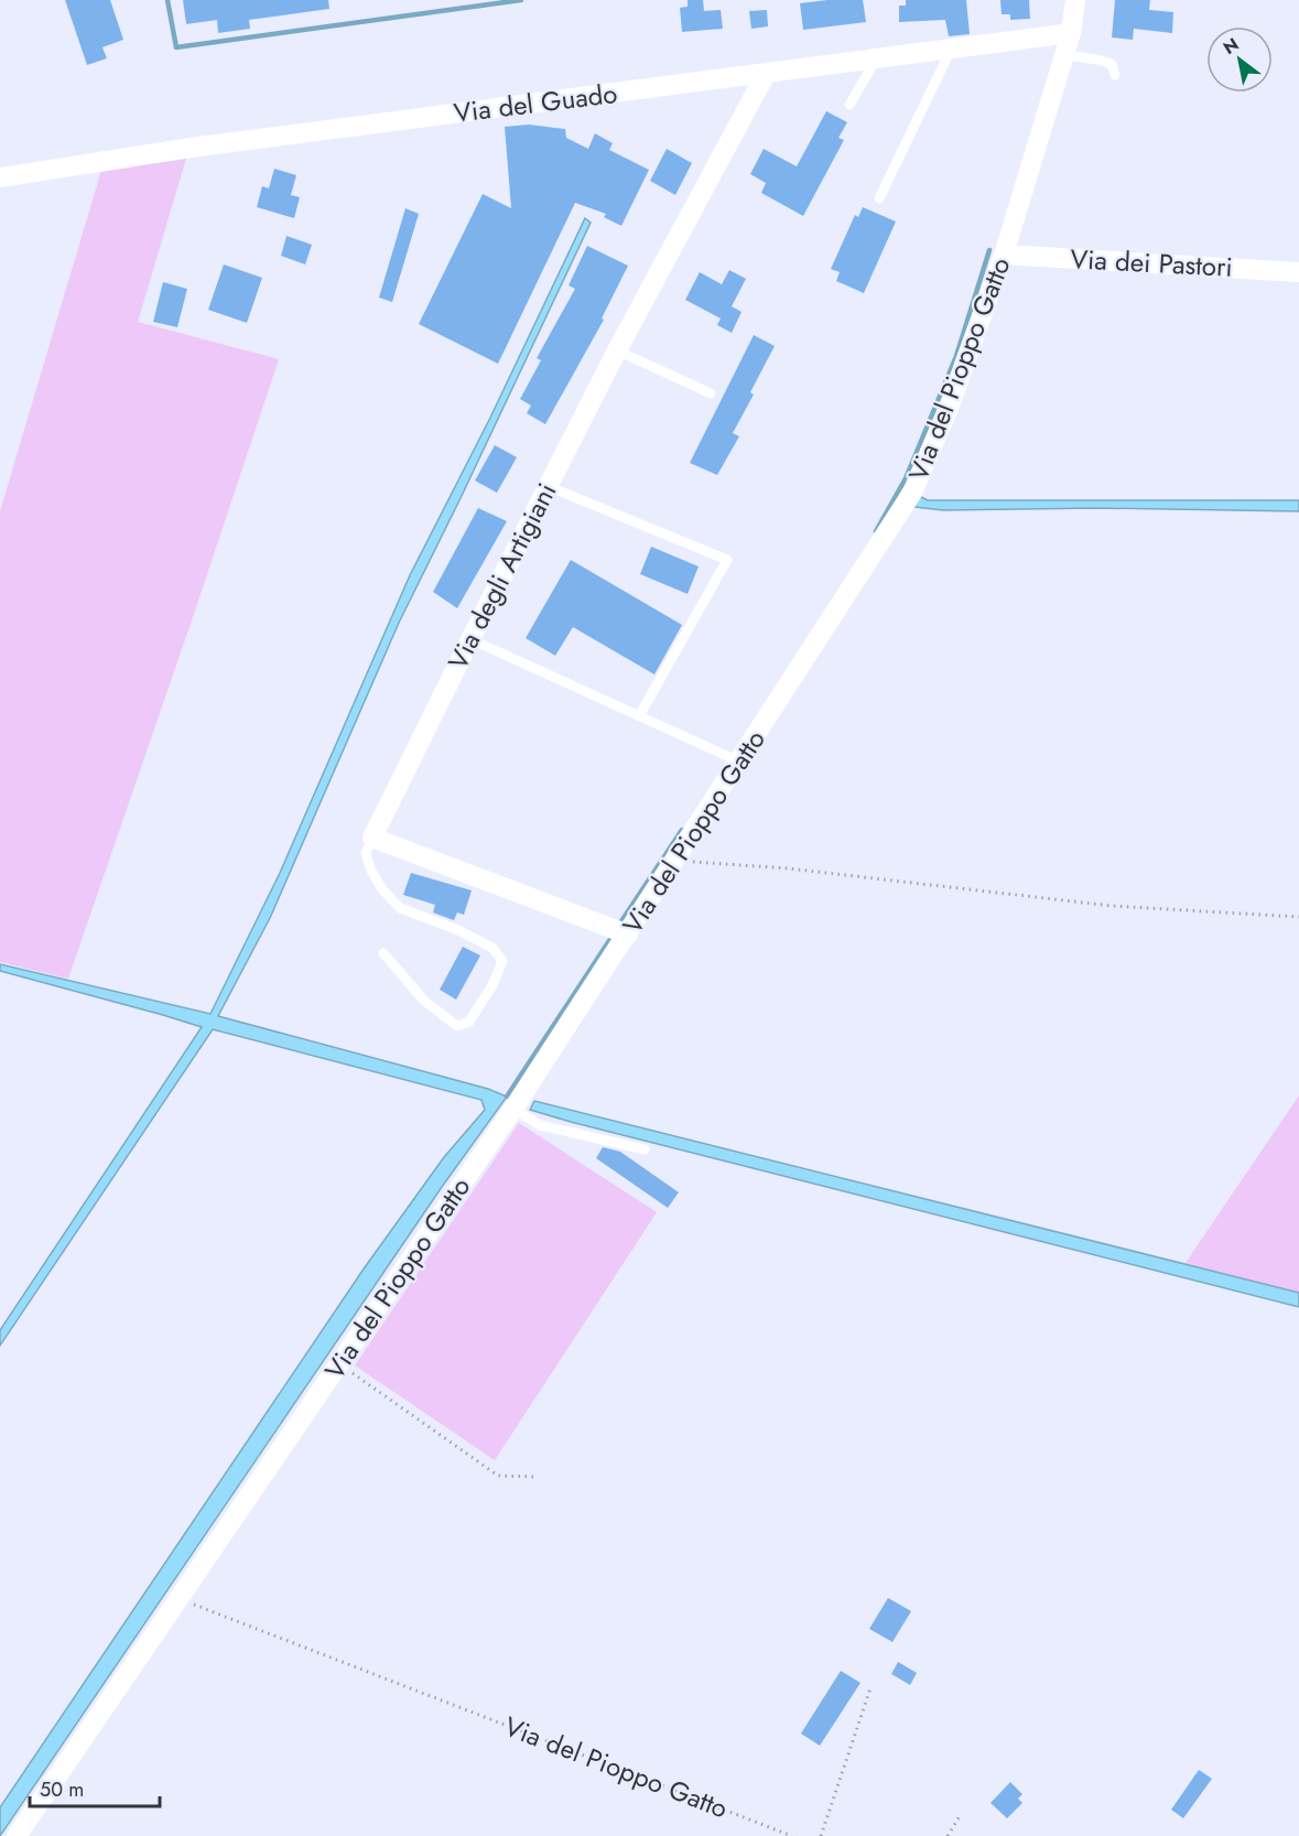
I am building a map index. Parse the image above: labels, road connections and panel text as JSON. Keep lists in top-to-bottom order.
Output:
{
  "streets": {
    "street": [
      "Via del Guado",
      "Via dei Pastori",
      "Via del Pioppo Gatto",
      "Via degli Artigiani"
    ]
  },
  "crossings": [
    ["Via del Guado", "Via del Pioppo Gatto"],
    ["Via del Guado", "Via degli Artigiani"],
    ["Via dei Pastori", "Via del Pioppo Gatto"]
  ],
  "scale_bar": "50 m",
  "north": "top left"
}
